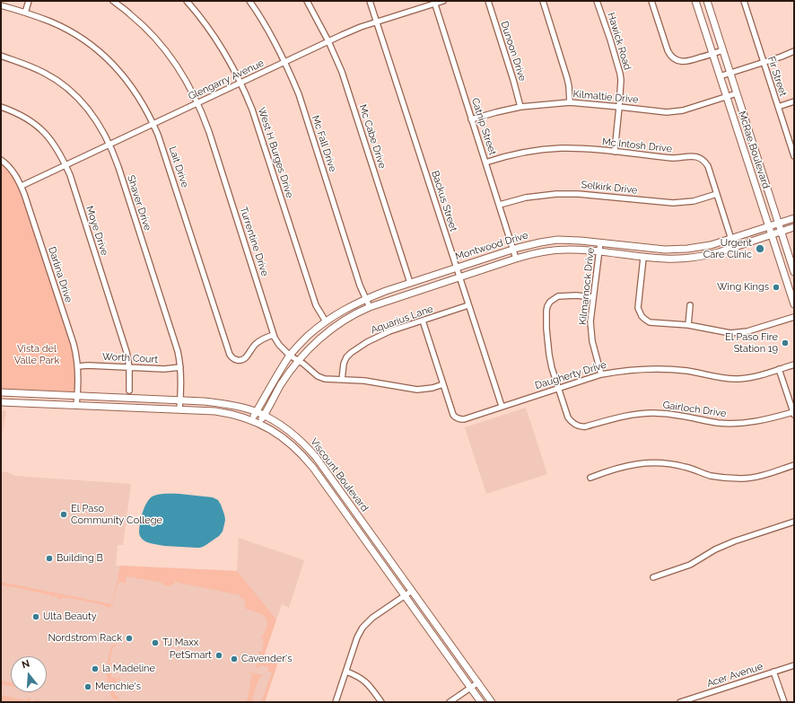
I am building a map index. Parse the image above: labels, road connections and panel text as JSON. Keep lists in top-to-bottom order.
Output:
{
  "streets": {
    "main road": ["McRae Boulevard", "Montwood Drive", "Viscount Boulevard"],
    "street": [
      "Hawick Road",
      "Dunoon Drive",
      "Fir Street",
      "Glengarry Avenue",
      "Kilmaltie Drive",
      "Catnip Street",
      "Mc Cabe Drive",
      "Mc Fall Drive",
      "Mc Intosh Drive",
      "West H Burges Drive",
      "Lait Drive",
      "Selkirk Drive",
      "Backus Street",
      "Shaver Drive",
      "Moye Drive",
      "Turrentine Drive",
      "Darlina Drive",
      "Kilmarnock Drive",
      "Aquarius Lane",
      "Worth Court",
      "Daugherty Drive",
      "Gairloch Drive",
      "Acer Avenue"
    ]
  },
  "crossings": [
    ["Hawick Road", "Kilmaltie Drive"],
    ["Hawick Road", "Mc Intosh Drive"],
    ["Dunoon Drive", "Kilmaltie Drive"],
    ["Glengarry Avenue", "Catnip Street"],
    ["Glengarry Avenue", "Mc Cabe Drive"],
    ["Glengarry Avenue", "Mc Fall Drive"],
    ["Glengarry Avenue", "West H Burges Drive"],
    ["Glengarry Avenue", "Lait Drive"],
    ["Glengarry Avenue", "Backus Street"],
    ["Glengarry Avenue", "Shaver Drive"],
    ["Glengarry Avenue", "Moye Drive"],
    ["Glengarry Avenue", "Turrentine Drive"],
    ["Glengarry Avenue", "Darlina Drive"],
    ["Kilmaltie Drive", "Catnip Street"],
    ["Kilmaltie Drive", "McRae Boulevard"],
    ["Catnip Street", "Mc Intosh Drive"],
    ["Catnip Street", "Selkirk Drive"],
    ["Catnip Street", "Montwood Drive"],
    ["Mc Cabe Drive", "Montwood Drive"],
    ["Mc Fall Drive", "Montwood Drive"],
    ["Mc Intosh Drive", "Selkirk Drive"],
    ["Mc Intosh Drive", "Montwood Drive"],
    ["McRae Boulevard", "Montwood Drive"],
    ["West H Burges Drive", "Montwood Drive"],
    ["Lait Drive", "Turrentine Drive"],
    ["Backus Street", "Montwood Drive"],
    ["Backus Street", "Aquarius Lane"],
    ["Backus Street", "Daugherty Drive"],
    ["Shaver Drive", "Worth Court"],
    ["Shaver Drive", "Viscount Boulevard"],
    ["Moye Drive", "Worth Court"],
    ["Turrentine Drive", "Montwood Drive"],
    ["Turrentine Drive", "Aquarius Lane"],
    ["Turrentine Drive", "Daugherty Drive"],
    ["Montwood Drive", "Kilmarnock Drive"],
    ["Montwood Drive", "Viscount Boulevard"],
    ["Darlina Drive", "Worth Court"],
    ["Darlina Drive", "Viscount Boulevard"],
    ["Kilmarnock Drive", "Daugherty Drive"],
    ["Kilmarnock Drive", "Gairloch Drive"],
    ["Aquarius Lane", "Daugherty Drive"],
    ["Daugherty Drive", "Gairloch Drive"]
  ],
  "parks": ["Vista del Valle Park"],
  "places": [
    "Urgent Care Clinic",
    "Wing Kings",
    "El Paso Fire Station 19",
    "El Paso Community College",
    "Building B",
    "Ulta Beauty",
    "Nordstrom Rack",
    "TJ Maxx",
    "PetSmart",
    "Cavender's",
    "la Madeline",
    "Menchie's"
  ],
  "north": "top"
}
